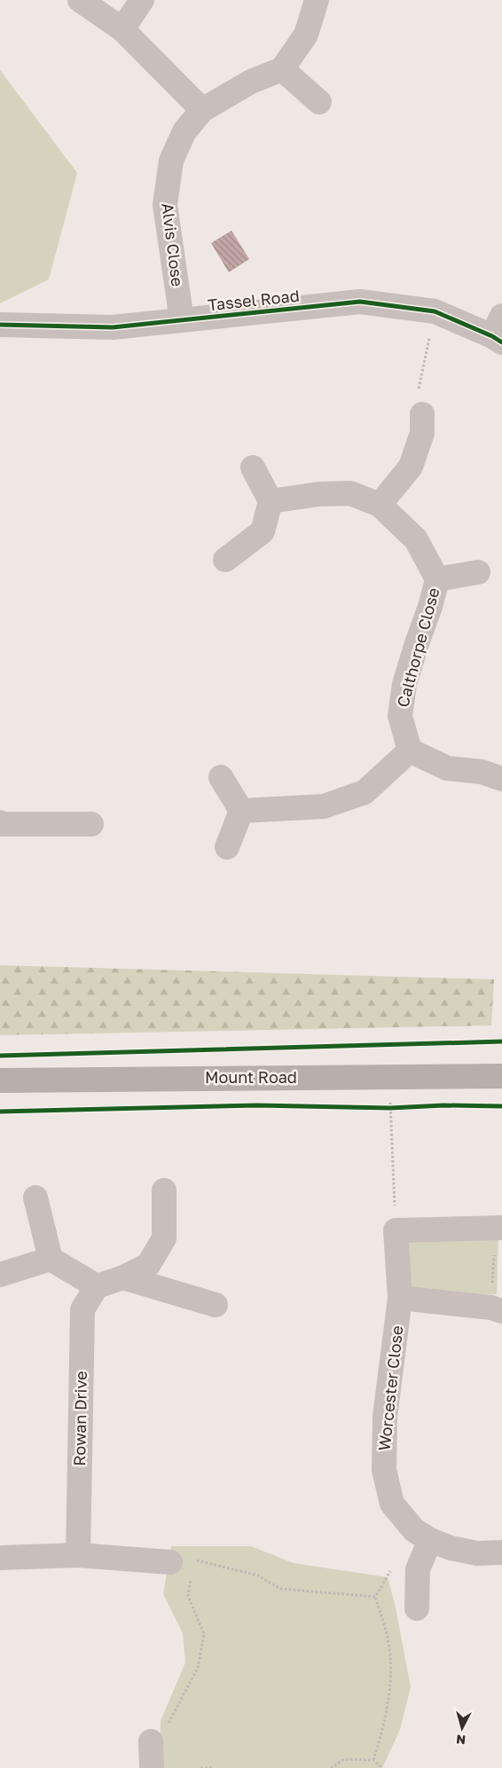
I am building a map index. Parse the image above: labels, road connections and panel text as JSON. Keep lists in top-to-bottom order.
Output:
{
  "streets": {
    "street": [
      "Alvis Close",
      "Tassel Road",
      "Calthorpe Close",
      "Mount Road",
      "Worcester Close",
      "Rowan Drive"
    ]
  },
  "crossings": [
    ["Alvis Close", "Tassel Road"]
  ],
  "north": "bottom"
}
